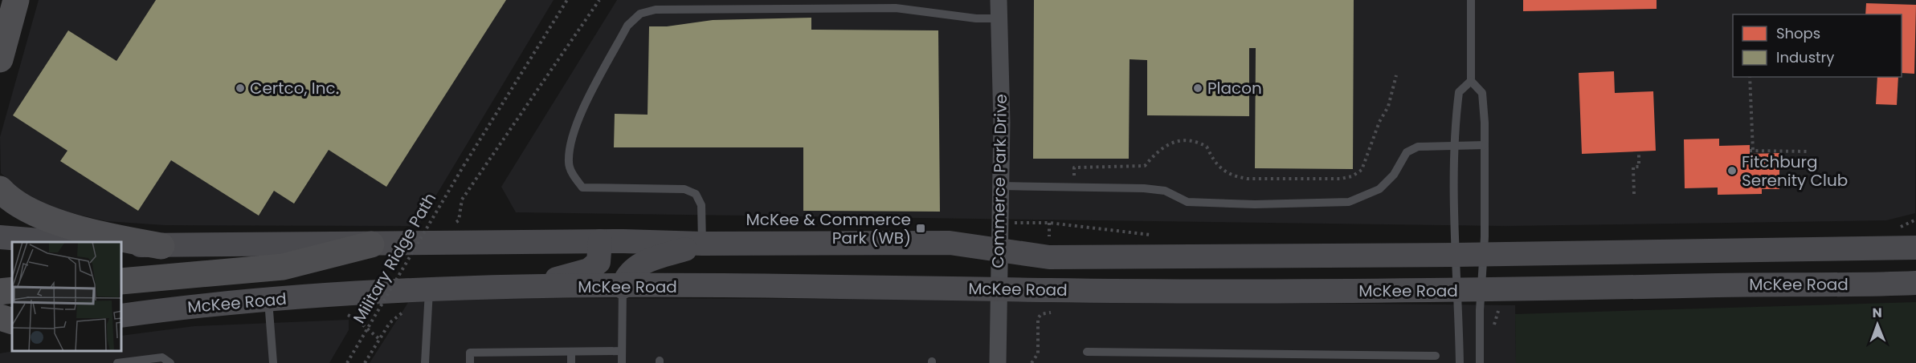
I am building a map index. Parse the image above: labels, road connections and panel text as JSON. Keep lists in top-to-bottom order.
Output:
{
  "streets": {
    "main road": ["McKee Road"],
    "street": ["Commerce Park Drive"],
    "path": ["Military Ridge Path"]
  },
  "crossings": [
    ["Commerce Park Drive", "McKee Road"]
  ],
  "places": {
    "other": ["Certco, Inc.", "Placon", "Fitchburg Serenity Club"],
    "transit": ["McKee & Commerce Park (WB)"]
  },
  "legend": ["Shops", "Industry"],
  "north": "top"
}
